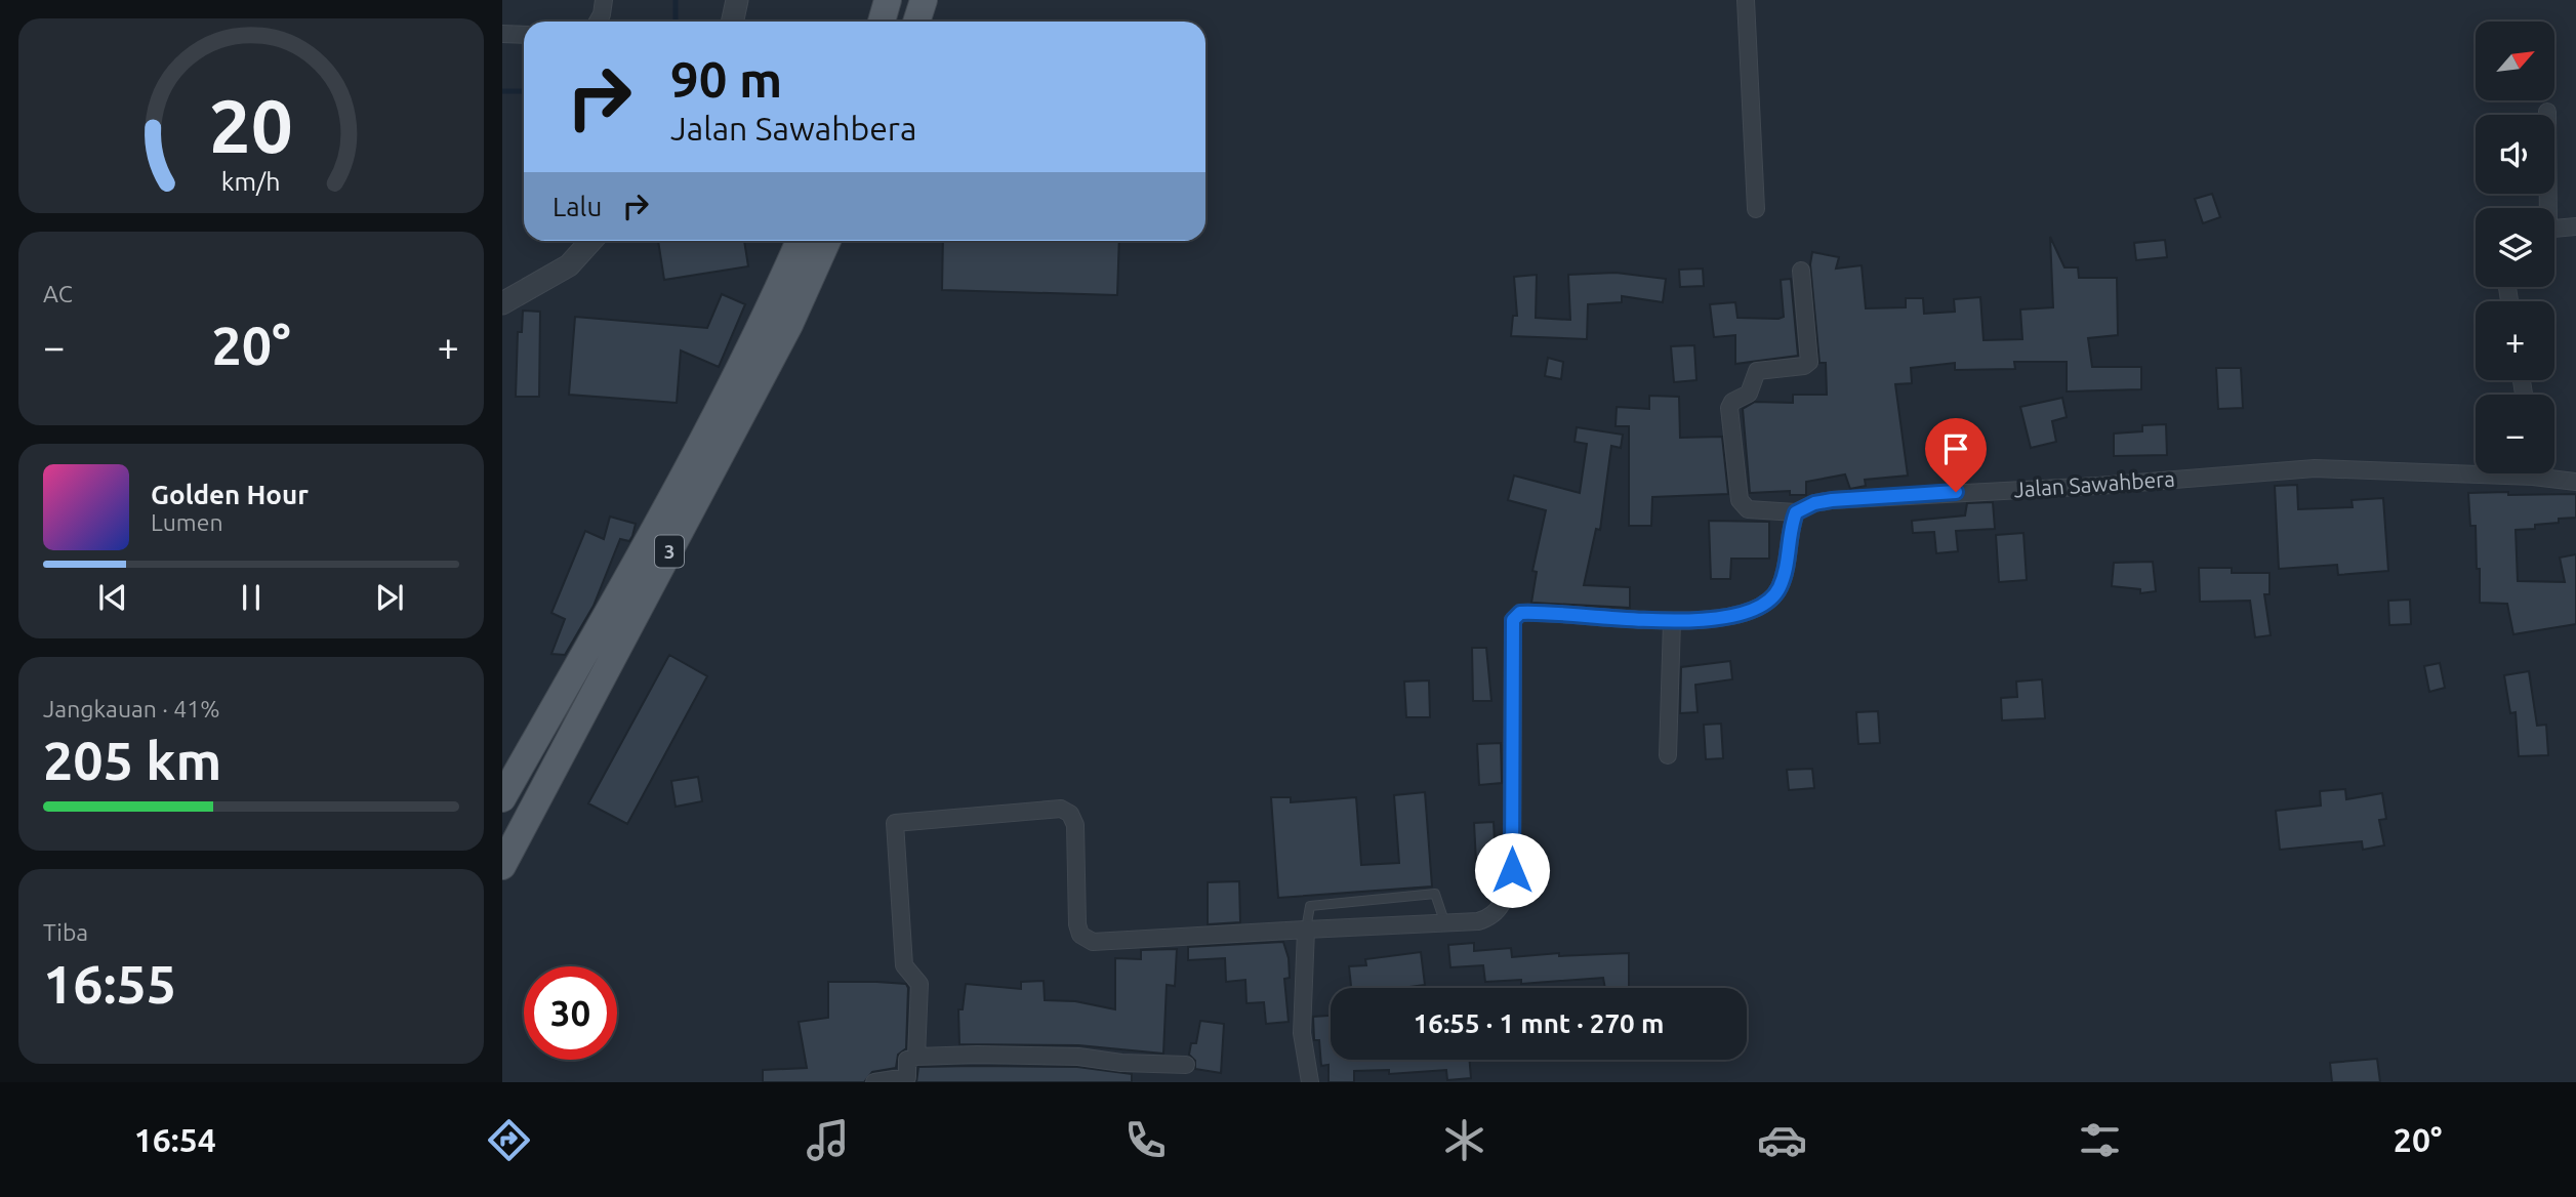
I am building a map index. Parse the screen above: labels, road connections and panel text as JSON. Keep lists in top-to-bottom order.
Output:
{
  "streets": {
    "main road": ["3"],
    "street": ["Jalan Sawahbera"]
  },
  "north": "top right",
  "page": {
    "map_buttons": ["+", "−"],
    "turn": ["90 m", "Jalan Sawahbera"],
    "then": "Lalu",
    "tile": [
      "AC",
      ["Jangkauan · 41%", "205 km"],
      ["Tiba", "16:55"]
    ],
    "heat": ["−", "20°", "+"],
    "song": ["Golden Hour", "Lumen"],
    "limit": "30",
    "trip": "16:55 · 1 mnt · 270 m",
    "tabs": ["16:54", "20°"],
    "gauge": ["20", "km/h"]
  }
}
